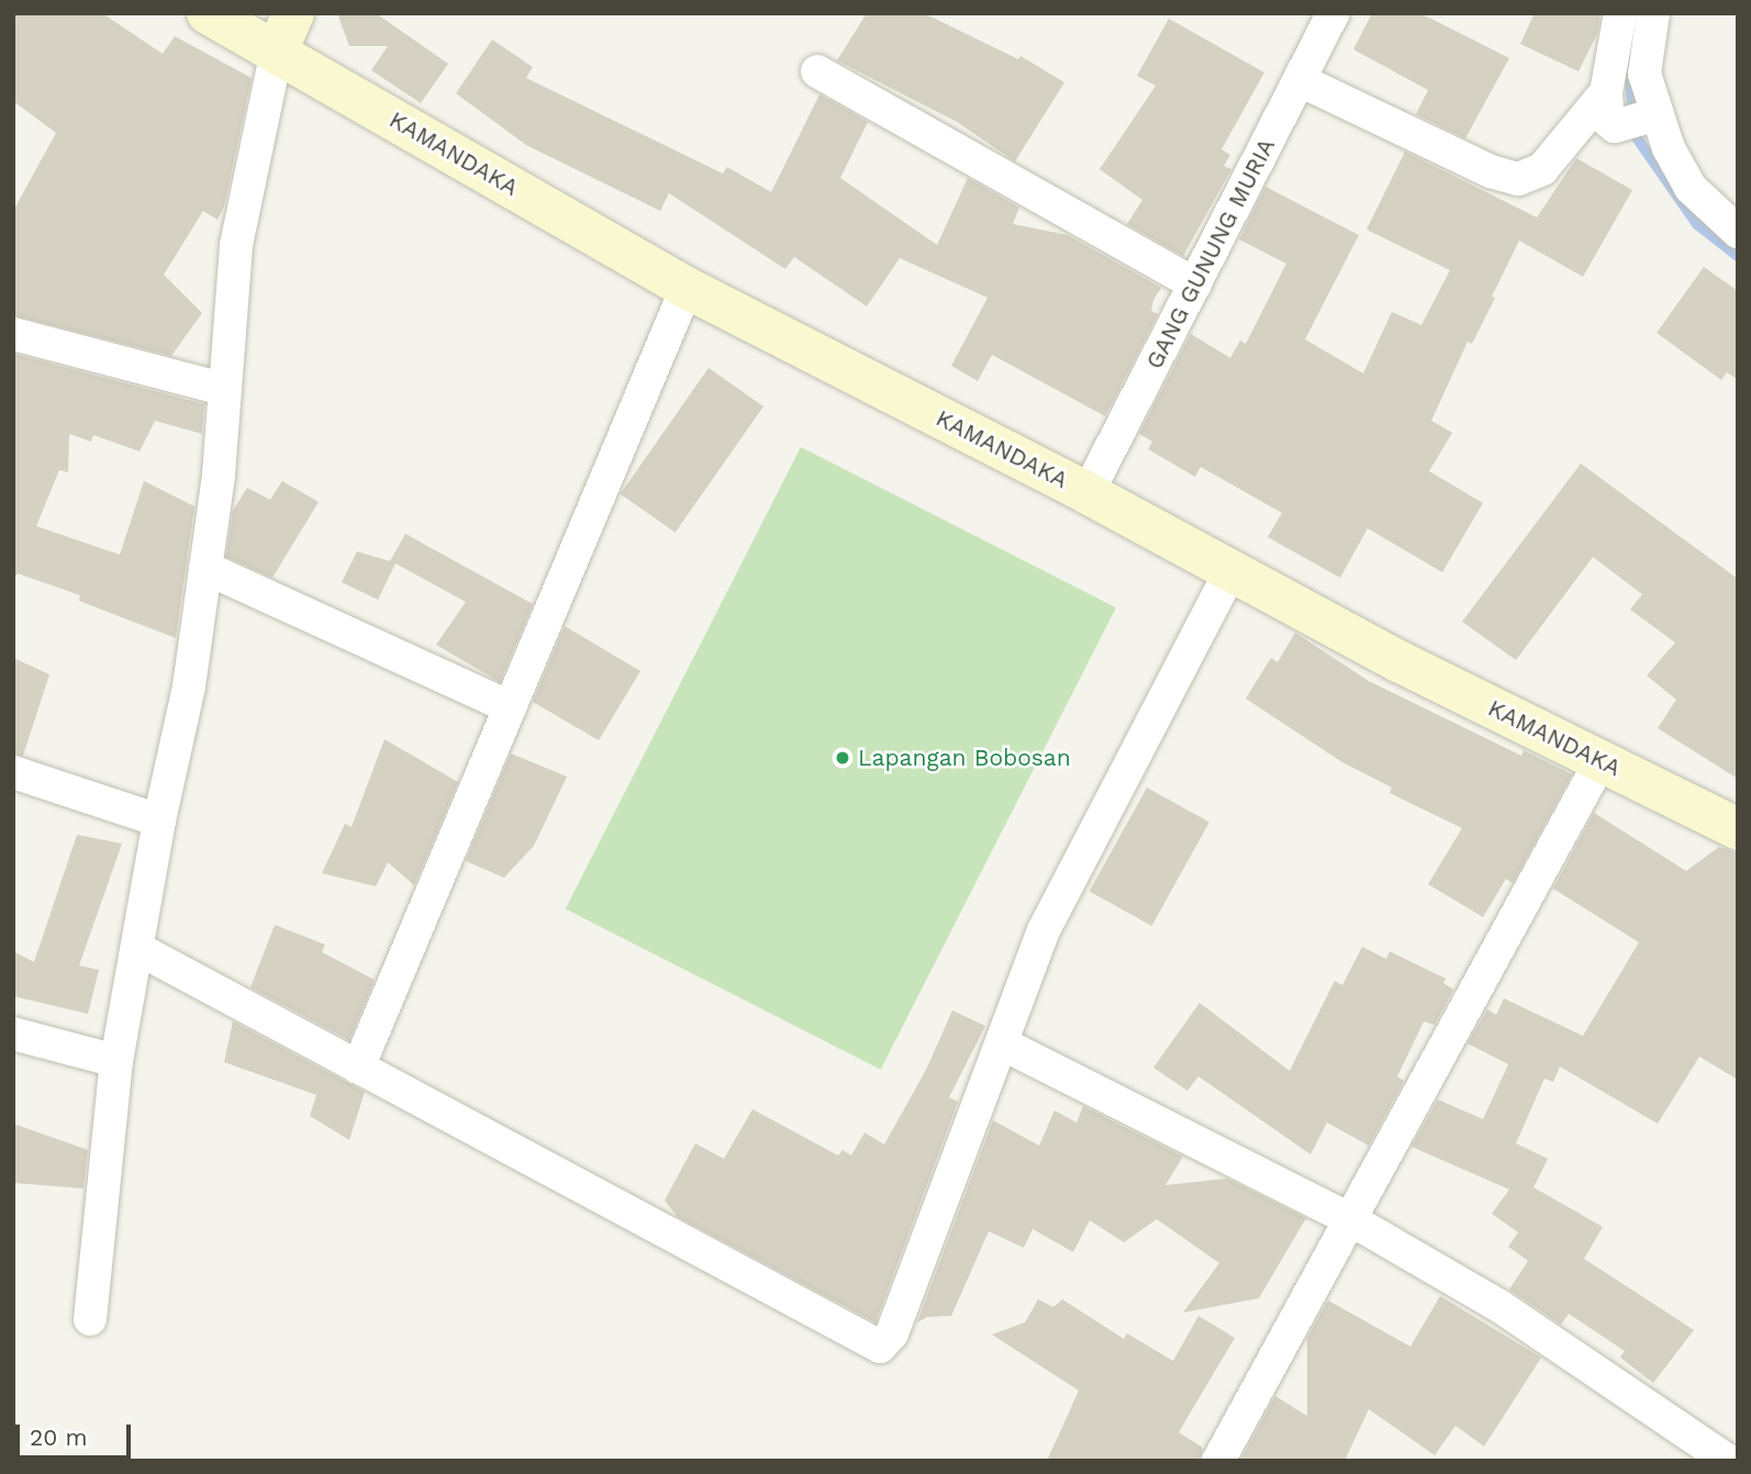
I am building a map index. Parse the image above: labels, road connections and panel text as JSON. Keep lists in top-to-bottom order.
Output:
{
  "streets": {
    "street": ["KAMANDAKA", "GANG GUNUNG MURIA"]
  },
  "crossings": [
    ["KAMANDAKA", "GANG GUNUNG MURIA"]
  ],
  "places": ["Lapangan Bobosan"],
  "scale_bar": "20 m"
}
